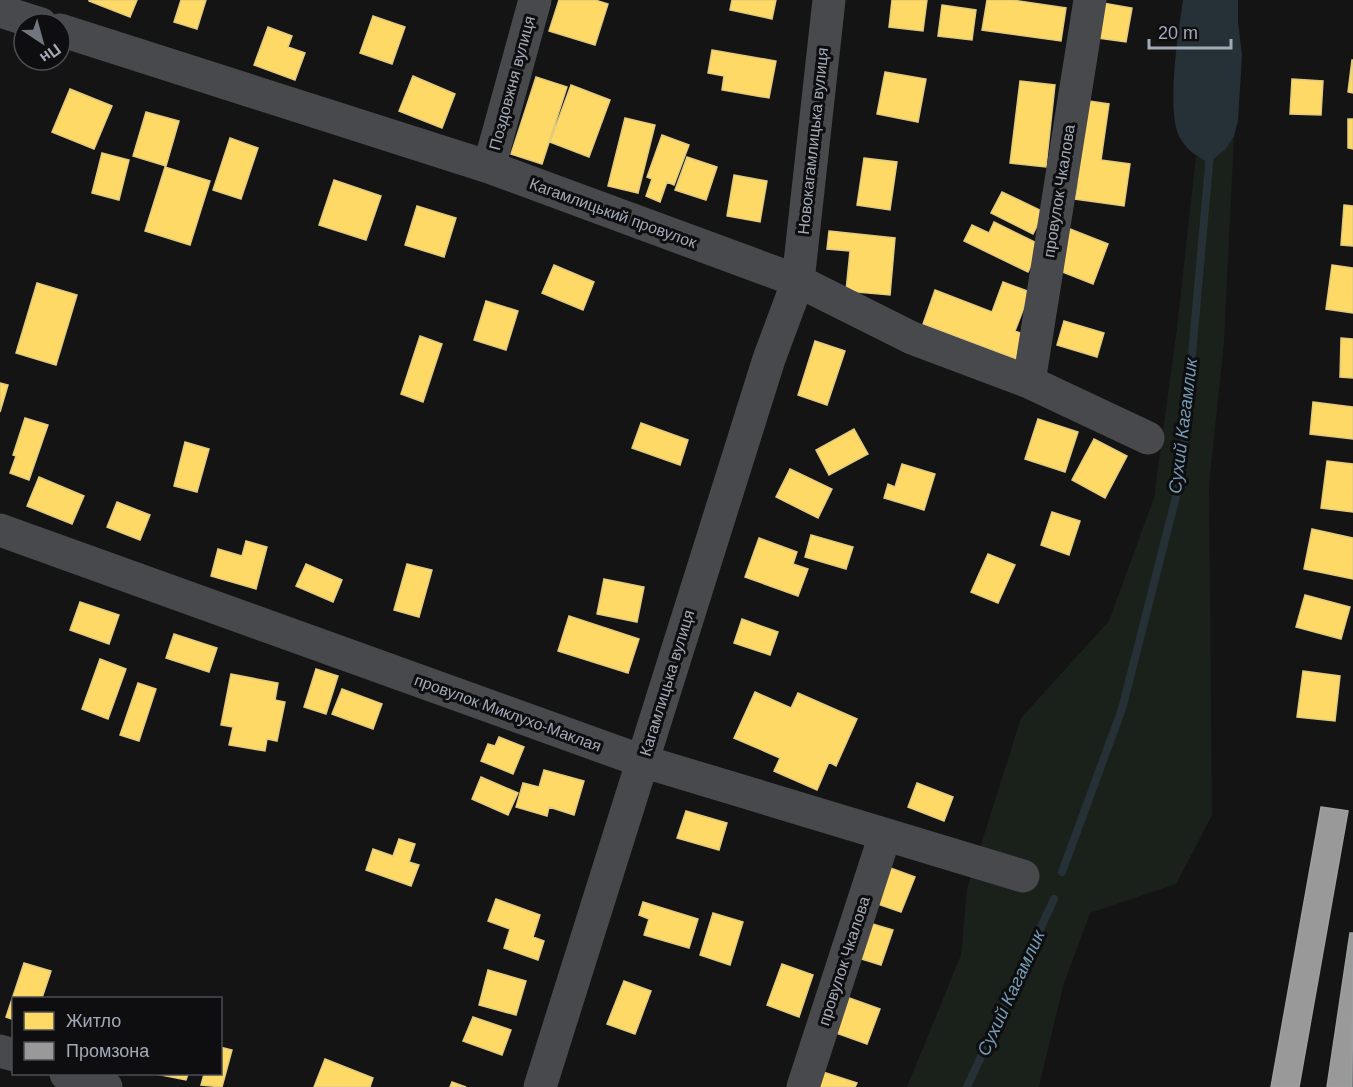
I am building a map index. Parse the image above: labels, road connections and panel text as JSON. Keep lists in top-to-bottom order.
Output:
{
  "streets": {
    "street": [
      "Поздовжня вулиця",
      "Новокагамлицька вулиця",
      "провулок Чкалова",
      "Кагамлицький провулок",
      "Кагамлицька вулиця",
      "провулок Миклухо-Маклая"
    ]
  },
  "crossings": [
    ["Поздовжня вулиця", "Кагамлицький провулок"],
    ["Новокагамлицька вулиця", "Кагамлицький провулок"],
    ["Новокагамлицька вулиця", "Кагамлицька вулиця"],
    ["провулок Чкалова", "Кагамлицький провулок"],
    ["провулок Чкалова", "провулок Миклухо-Маклая"],
    ["Кагамлицький провулок", "Кагамлицька вулиця"],
    ["Кагамлицька вулиця", "провулок Миклухо-Маклая"]
  ],
  "water": ["Сухий Кагамлик"],
  "legend": ["Житло", "Промзона"],
  "scale_bar": "20 m",
  "north": "bottom right"
}
